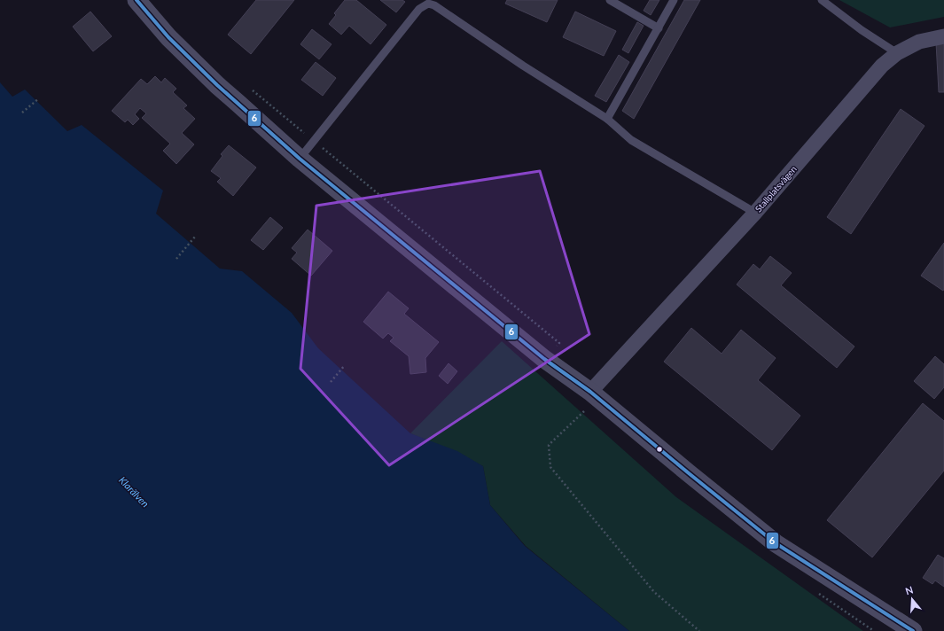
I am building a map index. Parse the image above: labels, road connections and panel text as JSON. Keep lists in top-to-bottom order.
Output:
{
  "streets": {
    "street": ["Stallplatsvägen"]
  },
  "water": ["Klarälven"],
  "lines": ["transit line 6"],
  "north": "top"
}
